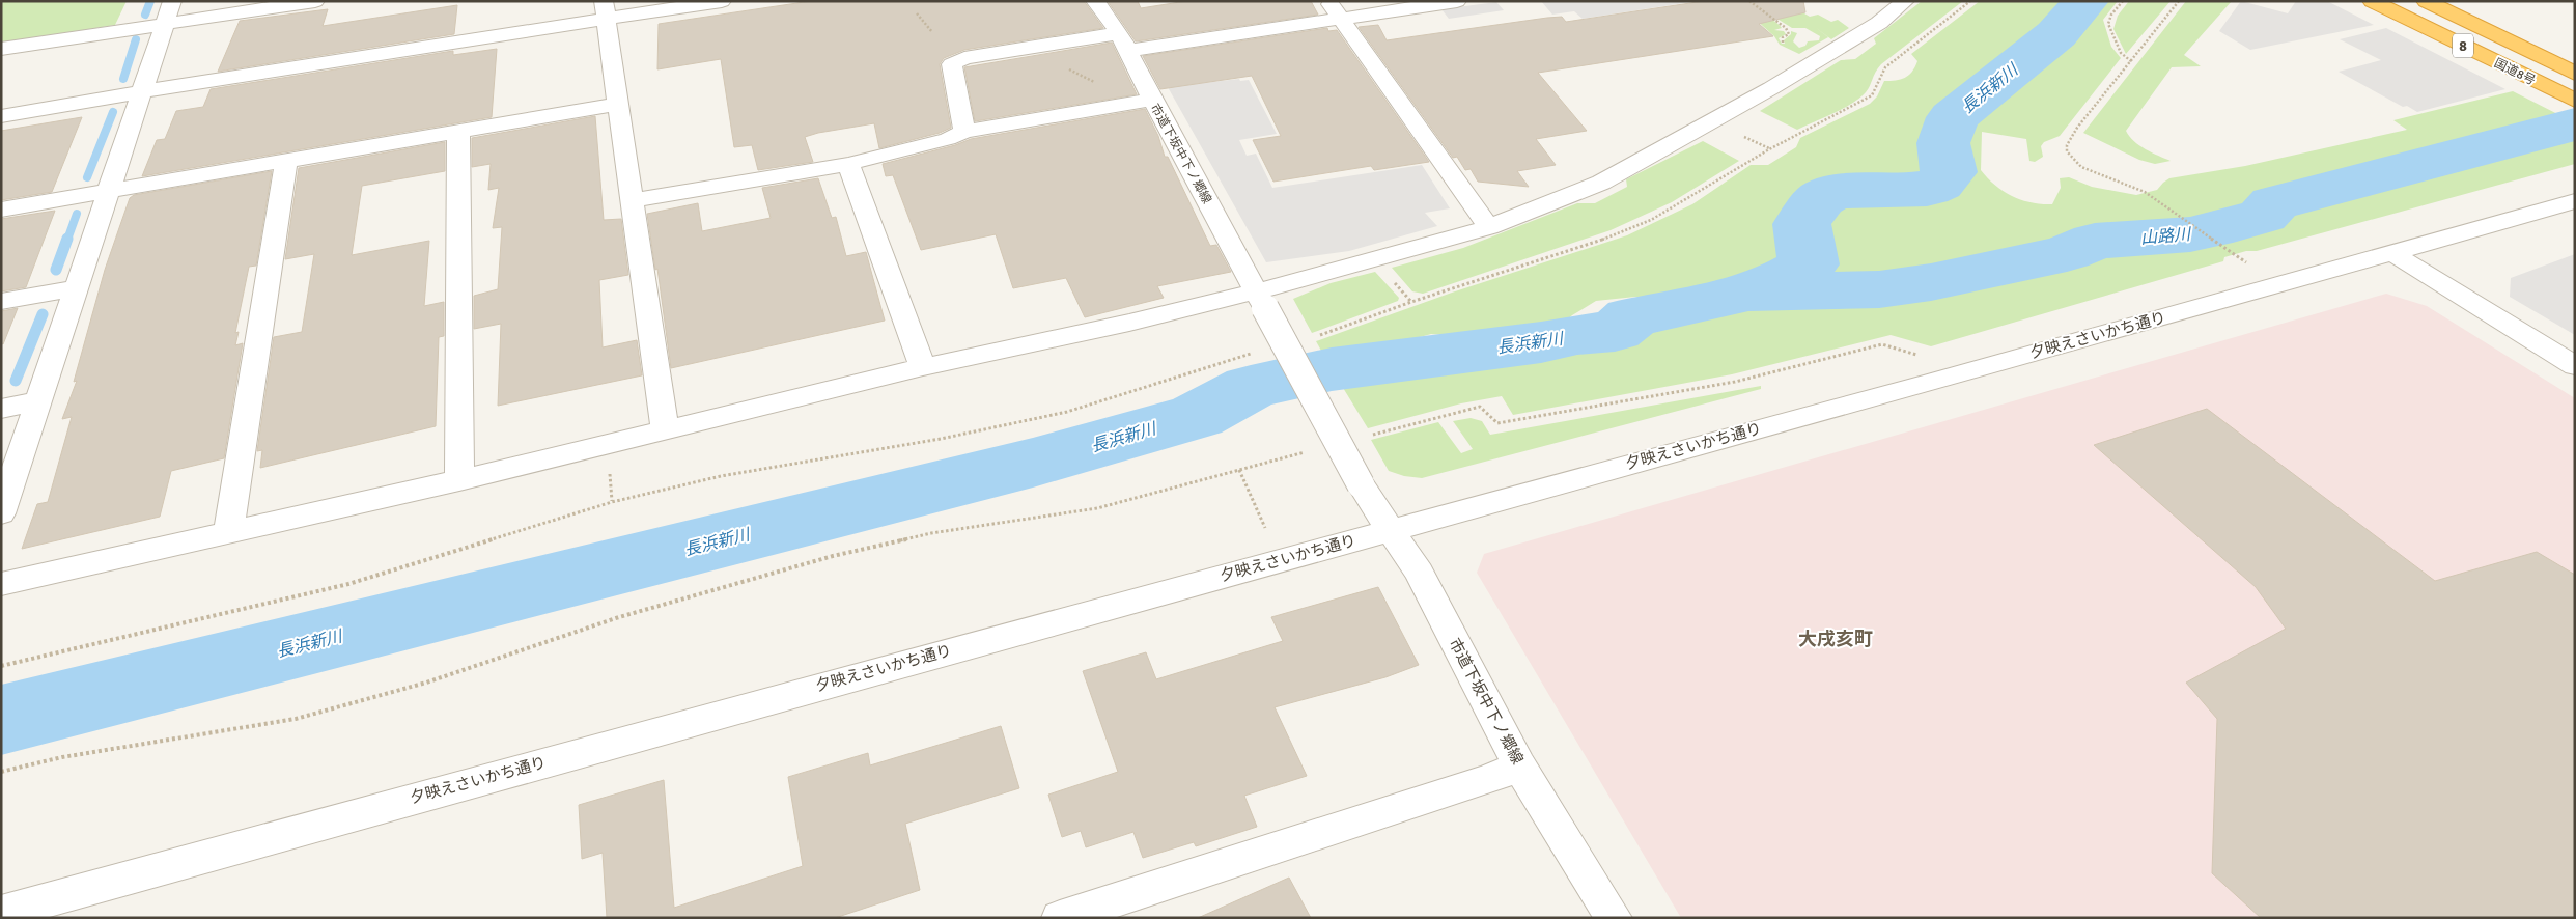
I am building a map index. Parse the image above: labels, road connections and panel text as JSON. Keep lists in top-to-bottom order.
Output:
{
  "streets": {
    "highway": ["8", "国道8号"],
    "street": ["市道下坂中下ノ郷線", "夕映えさいかち通り"]
  },
  "crossings": [
    ["市道下坂中下ノ郷線", "夕映えさいかち通り"]
  ],
  "districts": ["大戌亥町"],
  "water": ["長浜新川", "山路川"]
}
